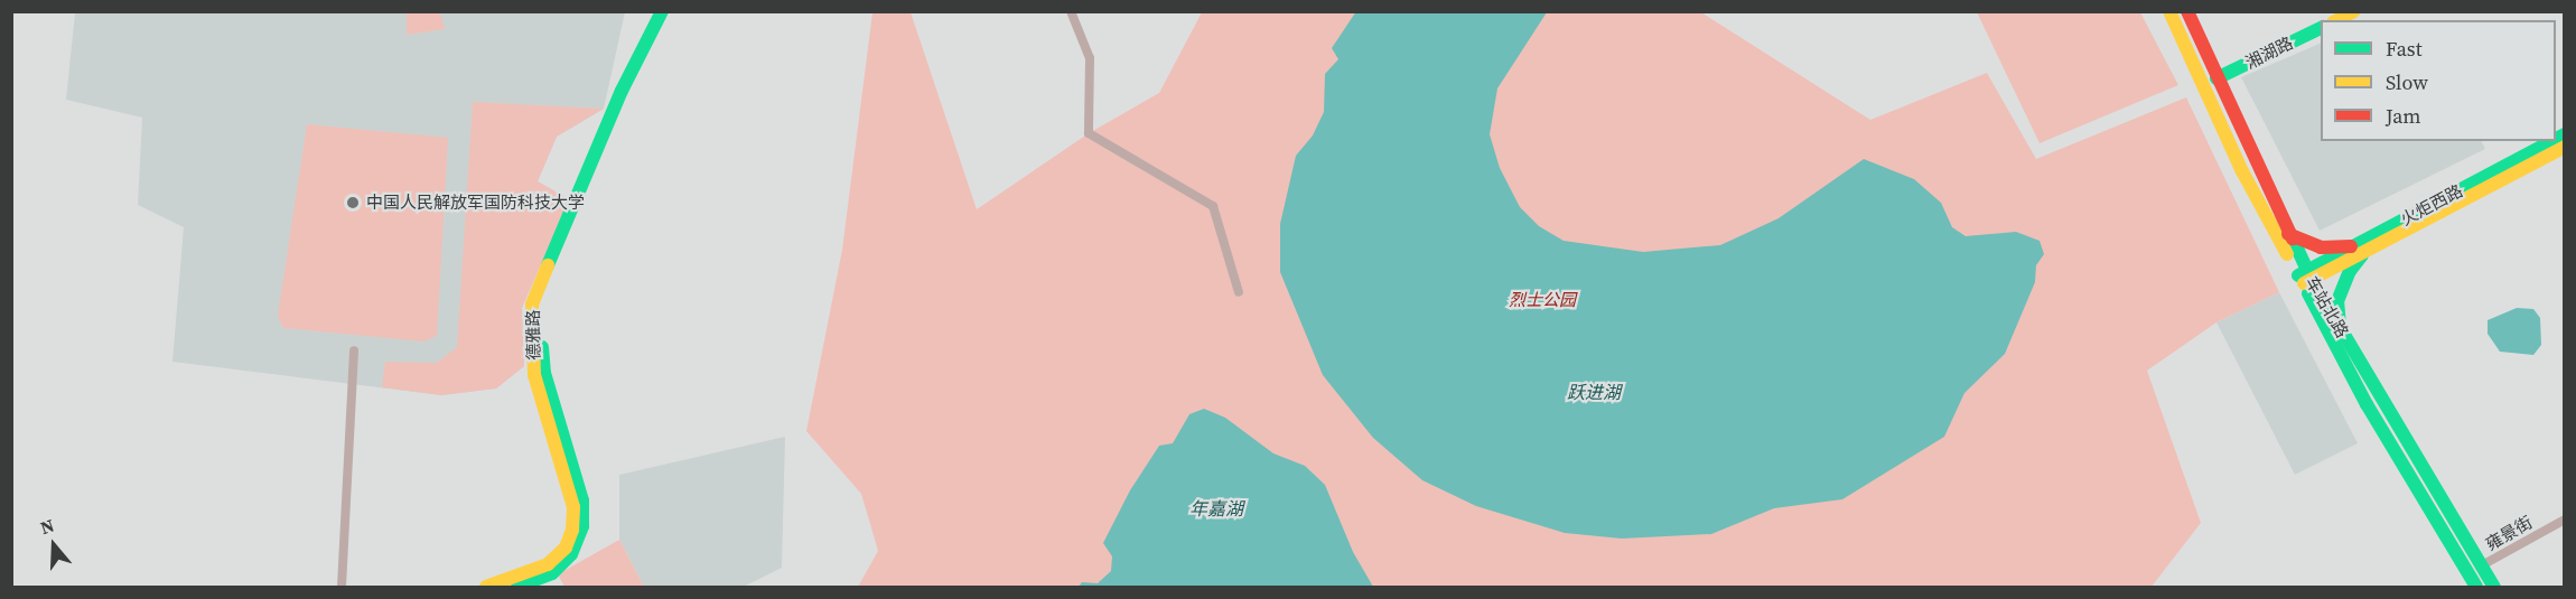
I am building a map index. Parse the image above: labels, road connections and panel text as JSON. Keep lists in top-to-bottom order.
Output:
{
  "streets": {
    "street": [
      "湘湖路",
      "火炬西路",
      "车站北路",
      "德雅路",
      "雍景街"
    ]
  },
  "crossings": [
    ["湘湖路", "车站北路"],
    ["火炬西路", "车站北路"],
    ["车站北路", "雍景街"]
  ],
  "water": ["跃进湖", "年嘉湖"],
  "parks": ["烈士公园"],
  "places": ["中国人民解放军国防科技大学"],
  "legend": ["Fast", "Slow", "Jam"],
  "north": "top"
}
